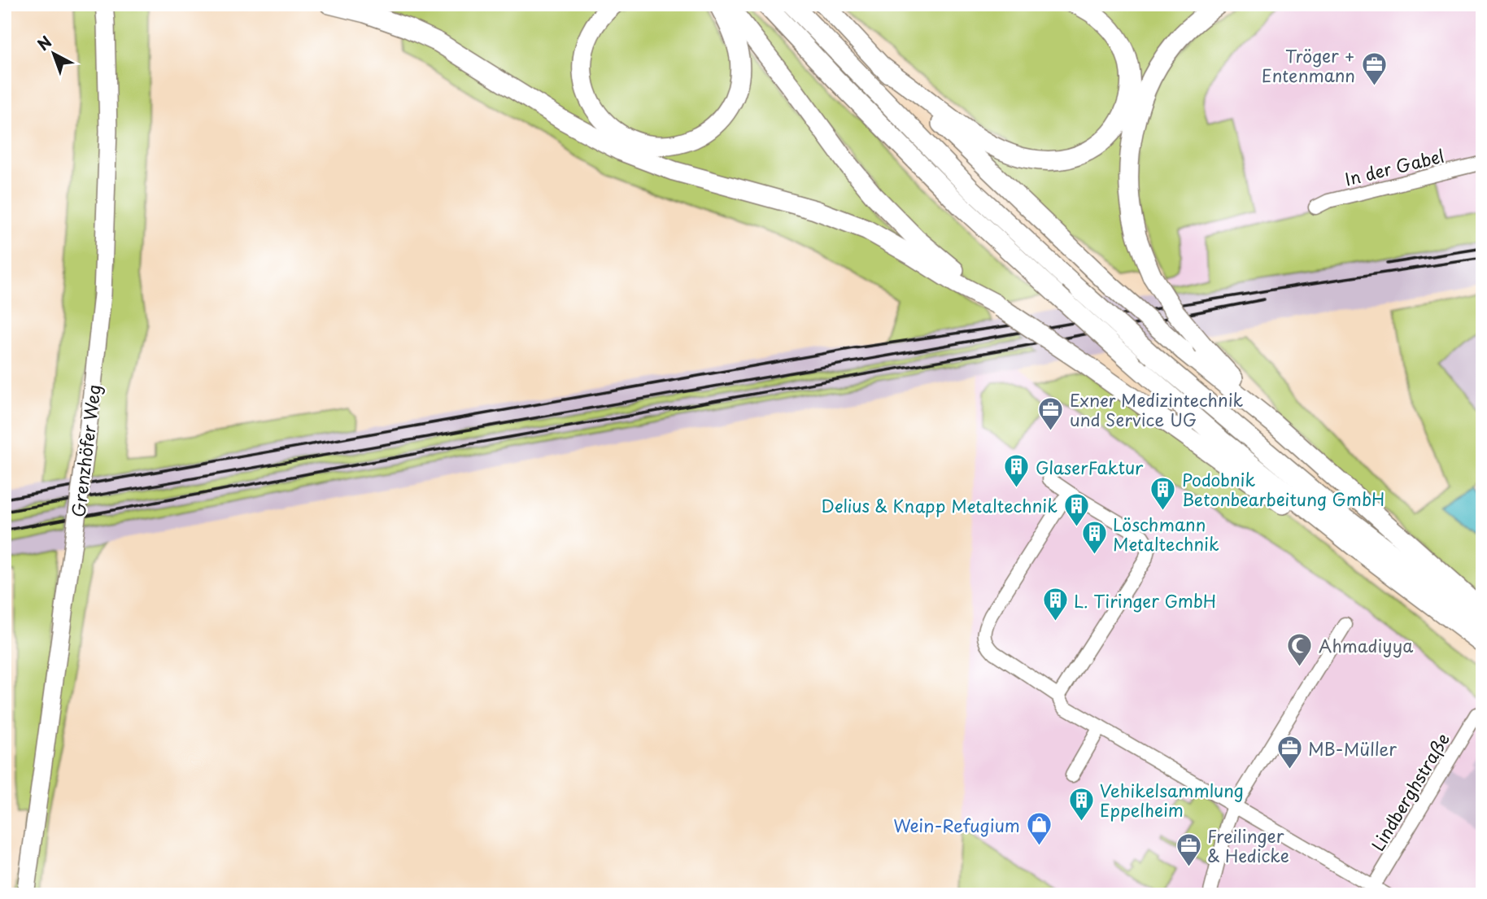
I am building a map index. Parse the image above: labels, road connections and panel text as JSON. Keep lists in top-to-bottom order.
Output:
{
  "streets": {
    "main road": ["Grenzhöfer Weg"],
    "street": ["In der Gabel", "Lindberghstraße"]
  },
  "places": {
    "office": [
      "Tröger + Entenmann",
      "Exner Medizintechnik und Service UG",
      "MB-Müller",
      "Freilinger & Hedicke"
    ],
    "building": [
      "GlaserFaktur",
      "Podobnik Betonbearbeitung GmbH",
      "Delius & Knapp Metaltechnik",
      "Löschmann Metaltechnik",
      "L. Tiringer GmbH",
      "Vehikelsammlung Eppelheim"
    ],
    "mosque": ["Ahmadiyya"],
    "shop": ["Wein-Refugium"]
  },
  "north": "top left"
}
